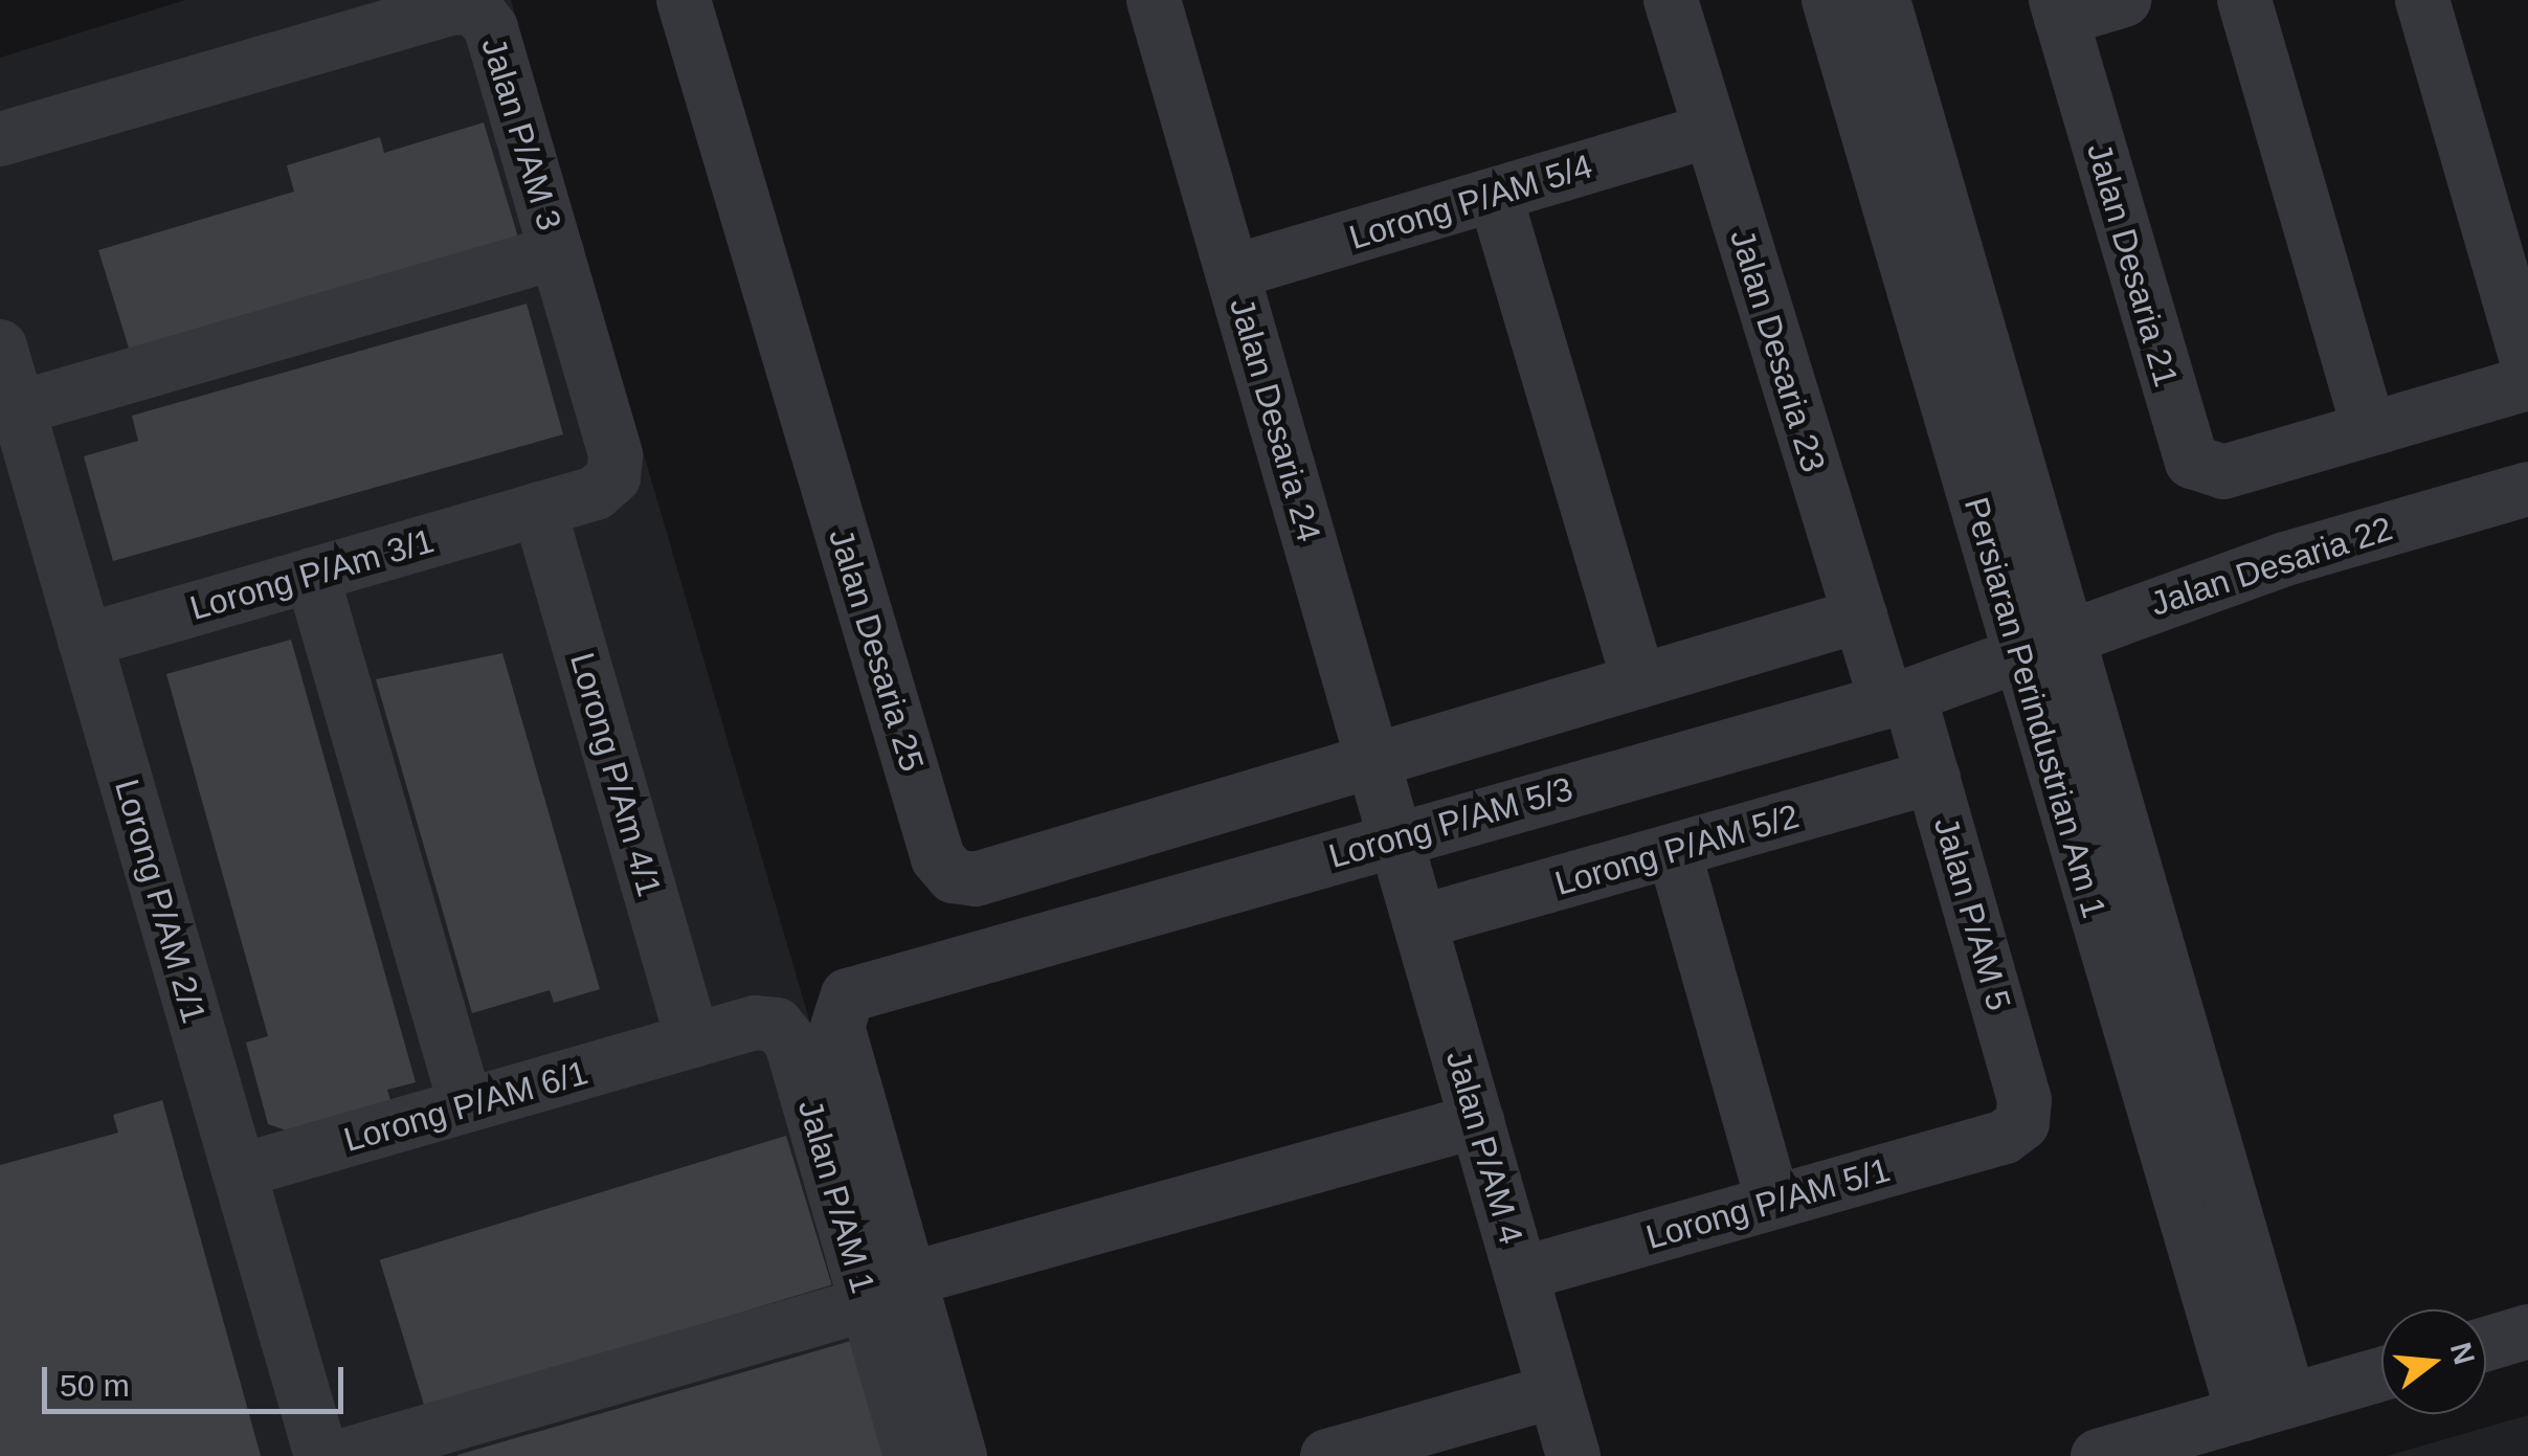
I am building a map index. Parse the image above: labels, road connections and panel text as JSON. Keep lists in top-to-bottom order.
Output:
{
  "streets": {
    "street": [
      "Jalan P/AM 3",
      "Lorong P/AM 5/4",
      "Jalan Desaria 21",
      "Jalan Desaria 23",
      "Jalan Desaria 24",
      "Jalan Desaria 22",
      "Lorong P/Am 3/1",
      "Jalan Desaria 25",
      "Persiaran Perindustrian Am 1",
      "Lorong P/Am 4/1",
      "Lorong P/AM 5/3",
      "Lorong P/AM 5/2",
      "Lorong P/AM 2/1",
      "Jalan P/AM 5",
      "Lorong P/AM 6/1",
      "Jalan P/AM 4",
      "Jalan P/AM 1",
      "Lorong P/AM 5/1"
    ]
  },
  "crossings": [
    ["Jalan P/AM 3", "Lorong P/Am 3/1"],
    ["Jalan P/AM 3", "Lorong P/Am 4/1"],
    ["Lorong P/AM 5/4", "Jalan Desaria 23"],
    ["Lorong P/AM 5/4", "Jalan Desaria 24"],
    ["Jalan Desaria 23", "Lorong P/AM 5/3"],
    ["Jalan Desaria 23", "Jalan P/AM 5"],
    ["Jalan Desaria 24", "Jalan Desaria 25"],
    ["Jalan Desaria 24", "Lorong P/AM 5/3"],
    ["Jalan Desaria 24", "Jalan P/AM 4"],
    ["Jalan Desaria 22", "Persiaran Perindustrian Am 1"],
    ["Jalan Desaria 22", "Lorong P/AM 5/3"],
    ["Lorong P/Am 3/1", "Lorong P/Am 4/1"],
    ["Lorong P/Am 3/1", "Lorong P/AM 2/1"],
    ["Persiaran Perindustrian Am 1", "Lorong P/AM 5/3"],
    ["Lorong P/Am 4/1", "Lorong P/AM 6/1"],
    ["Lorong P/Am 4/1", "Jalan P/AM 1"],
    ["Lorong P/AM 5/3", "Jalan P/AM 5"],
    ["Lorong P/AM 5/3", "Jalan P/AM 4"],
    ["Lorong P/AM 5/3", "Jalan P/AM 1"],
    ["Lorong P/AM 5/2", "Jalan P/AM 5"],
    ["Lorong P/AM 5/2", "Jalan P/AM 4"],
    ["Lorong P/AM 2/1", "Lorong P/AM 6/1"],
    ["Jalan P/AM 5", "Lorong P/AM 5/1"],
    ["Lorong P/AM 6/1", "Jalan P/AM 1"],
    ["Jalan P/AM 4", "Lorong P/AM 5/1"]
  ],
  "scale_bar": "50 m",
  "north": "right"
}
